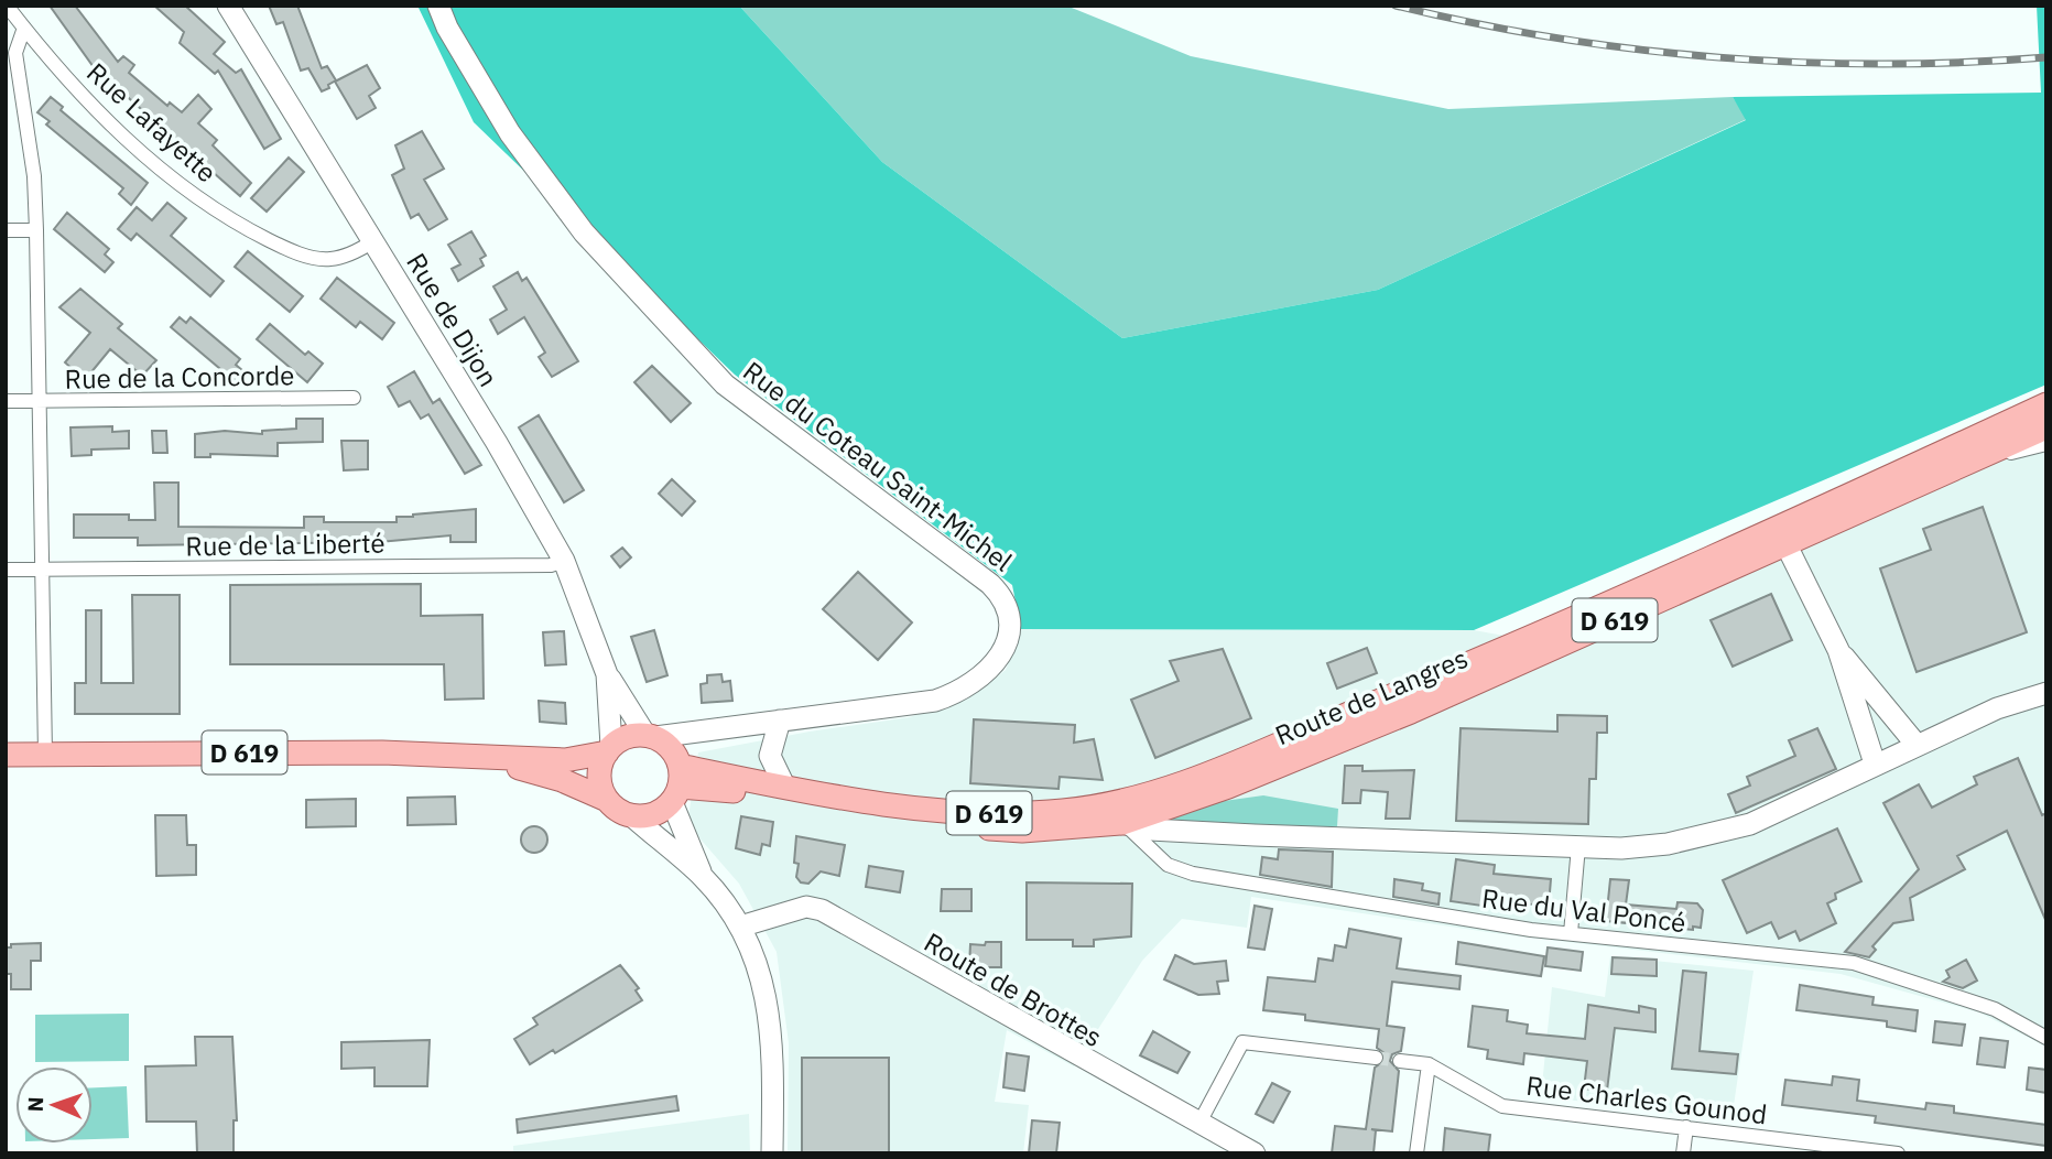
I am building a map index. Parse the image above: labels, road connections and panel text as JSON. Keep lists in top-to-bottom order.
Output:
{
  "streets": {
    "main road": ["D 619", "Route de Langres"],
    "street": [
      "Rue Lafayette",
      "Rue de Dijon",
      "Rue de la Concorde",
      "Rue du Coteau Saint-Michel",
      "Rue de la Liberté",
      "Rue du Val Poncé",
      "Route de Brottes",
      "Rue Charles Gounod"
    ]
  },
  "crossings": [
    ["Rue Lafayette", "Rue de Dijon"],
    ["Rue de Dijon", "Rue du Coteau Saint-Michel"],
    ["Rue de Dijon", "Rue de la Liberté"],
    ["Rue de Dijon", "D 619"],
    ["Rue de Dijon", "Route de Langres"],
    ["Rue du Coteau Saint-Michel", "D 619"],
    ["Rue du Coteau Saint-Michel", "Route de Langres"],
    ["D 619", "Route de Langres"],
    ["Route de Langres", "Rue du Val Poncé"]
  ],
  "north": "left"
}
